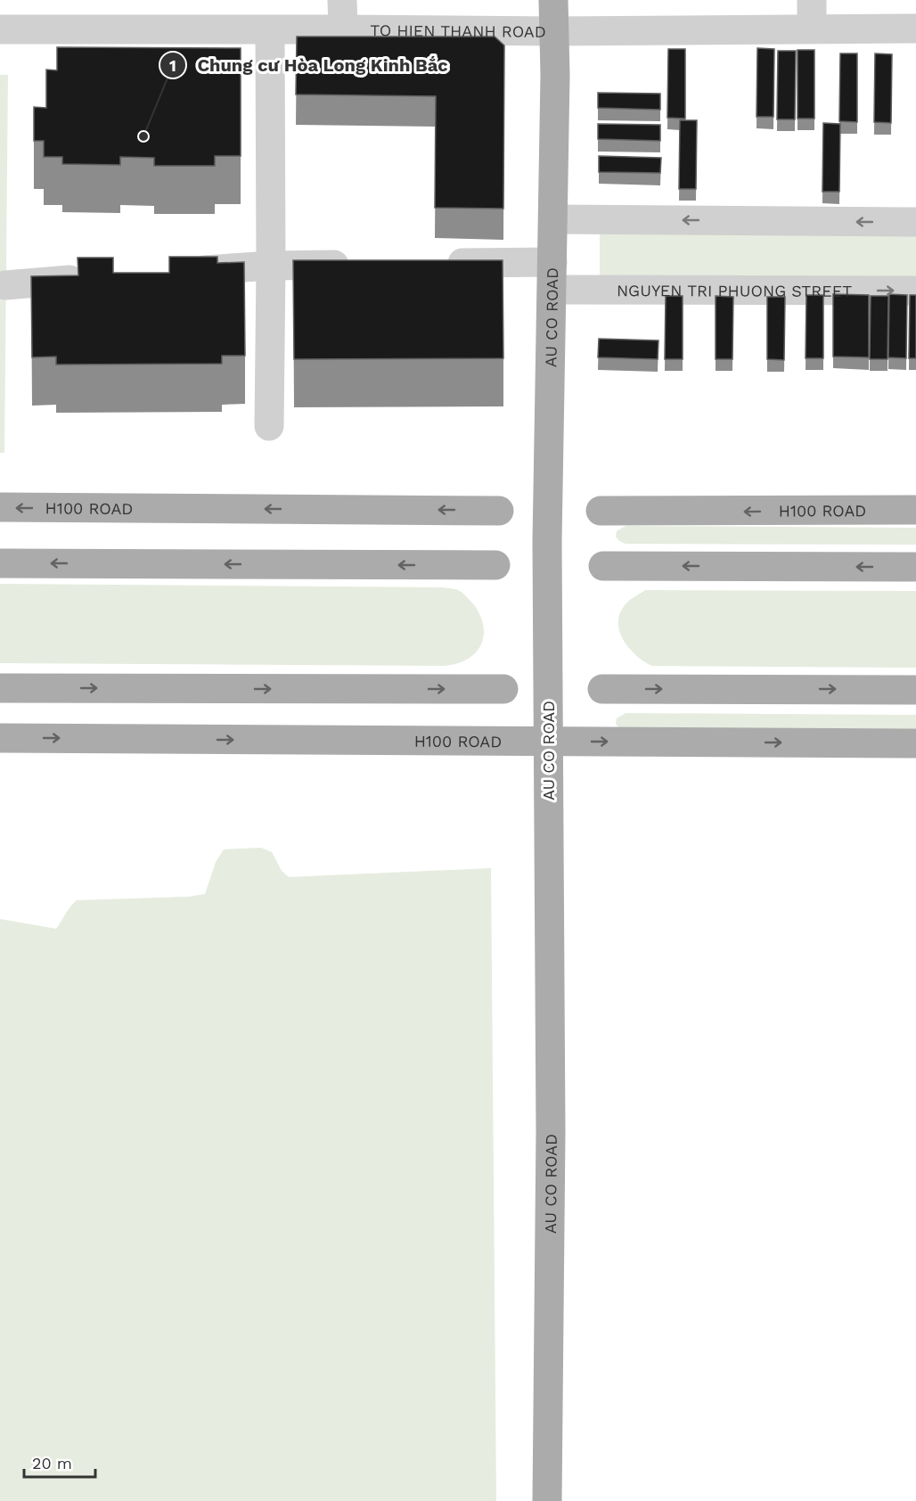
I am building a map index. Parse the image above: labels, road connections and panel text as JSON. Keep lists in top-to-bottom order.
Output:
{
  "streets": {
    "main road": ["AU CO ROAD", "H100 ROAD"],
    "street": ["TO HIEN THANH ROAD", "NGUYEN TRI PHUONG STREET"]
  },
  "crossings": [
    ["TO HIEN THANH ROAD", "AU CO ROAD"],
    ["NGUYEN TRI PHUONG STREET", "AU CO ROAD"],
    ["AU CO ROAD", "H100 ROAD"]
  ],
  "places": ["Chung cư Hòa Long Kinh Bắc"],
  "scale_bar": "20 m"
}
